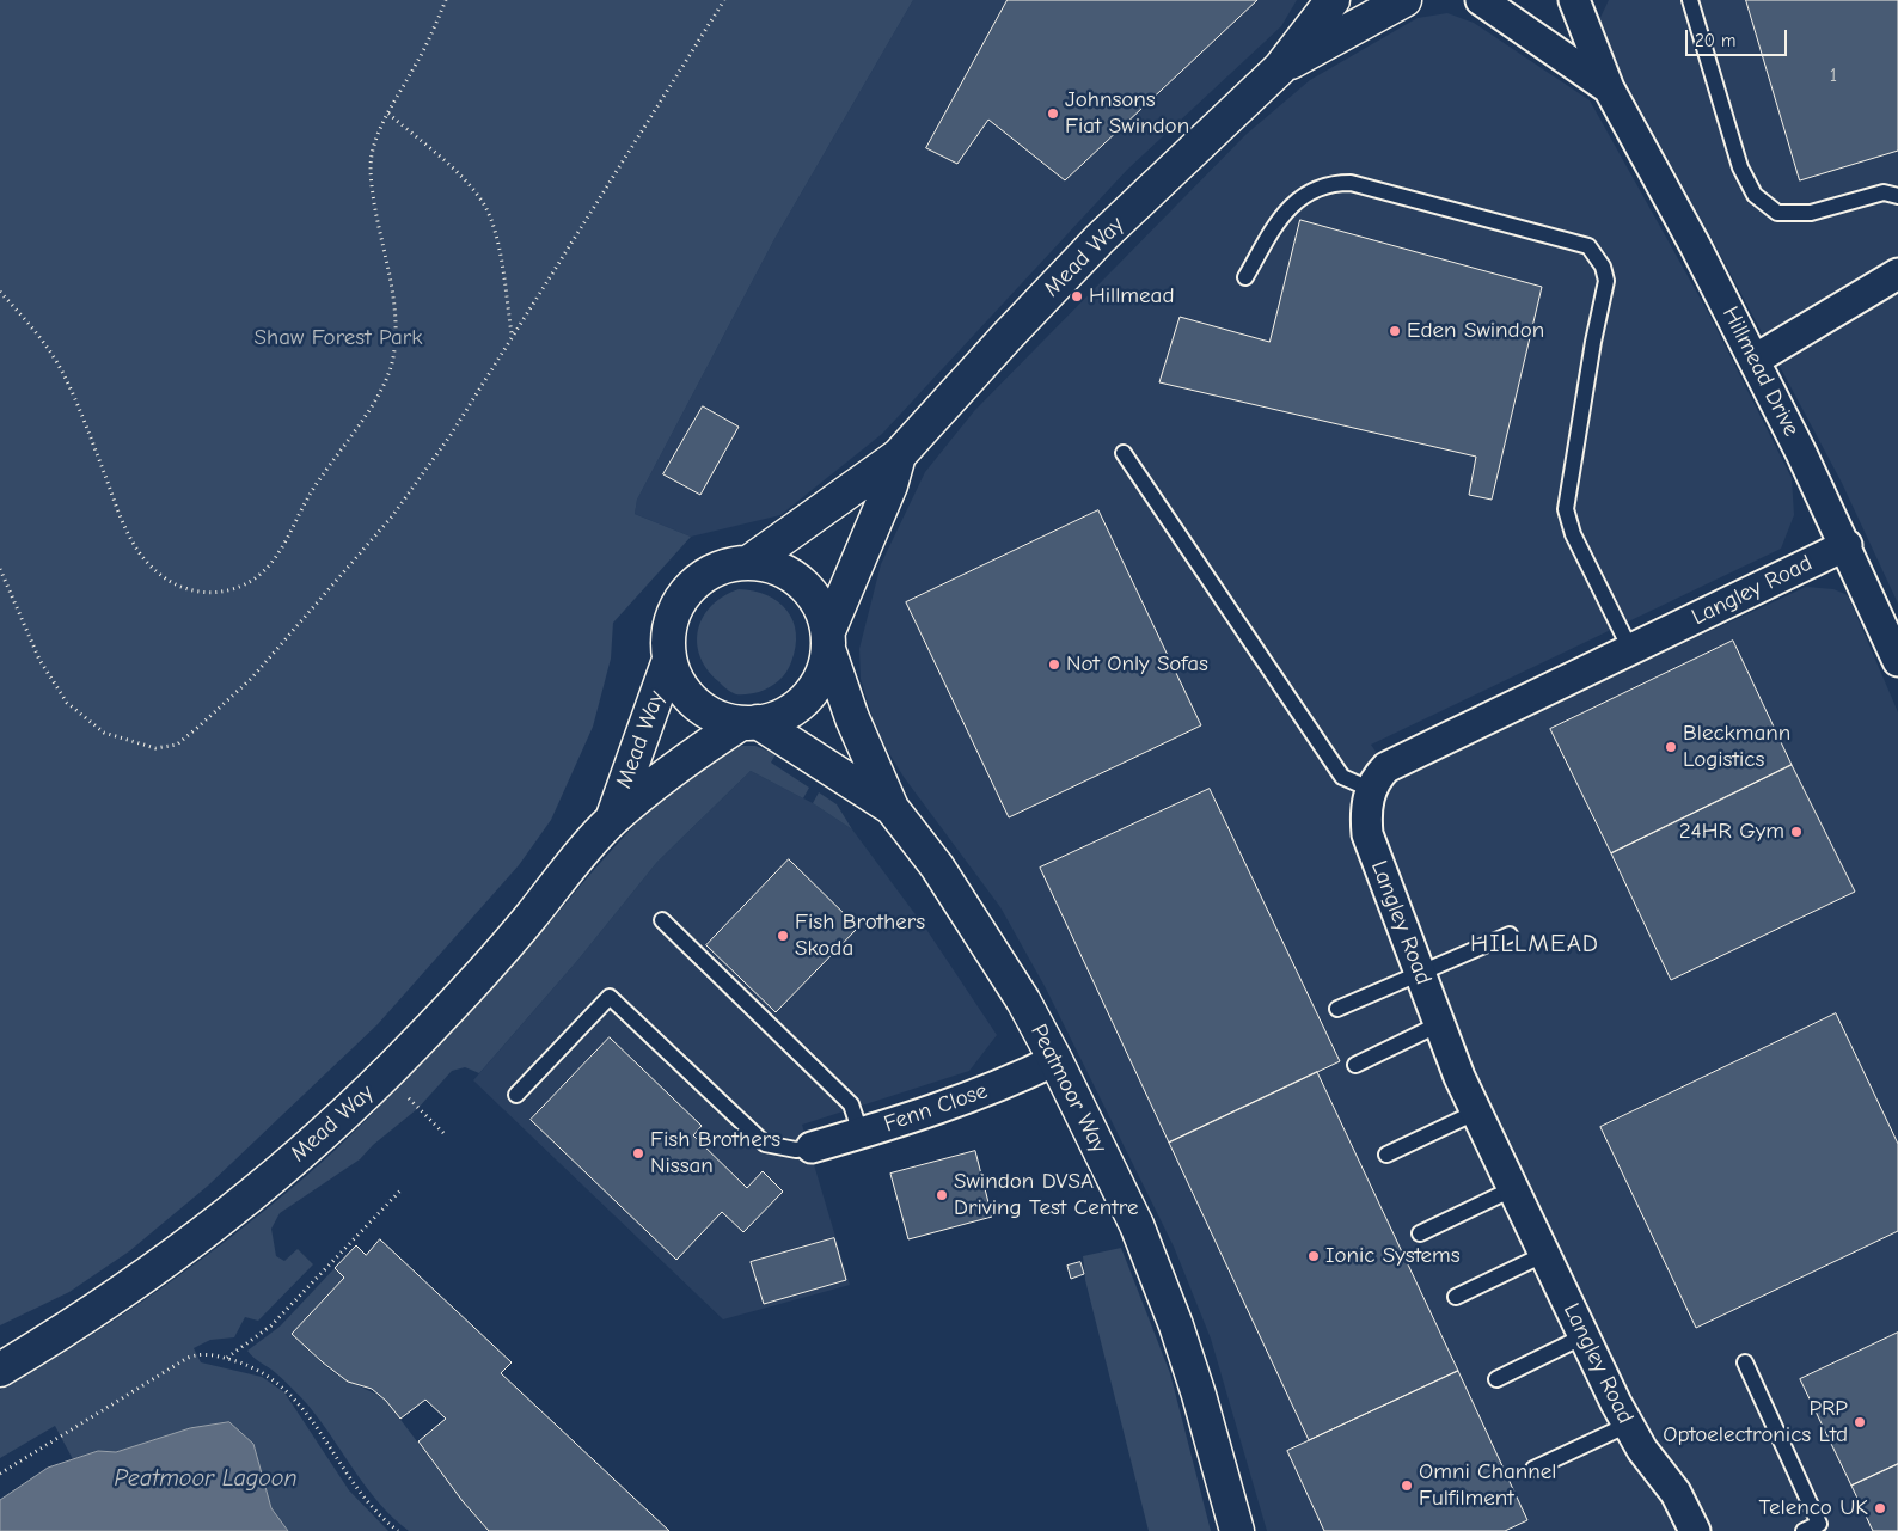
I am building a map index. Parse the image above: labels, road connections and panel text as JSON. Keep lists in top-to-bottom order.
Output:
{
  "streets": {
    "main road": ["Mead Way", "Peatmoor Way"],
    "street": ["Hillmead Drive", "Langley Road", "Fenn Close"]
  },
  "crossings": [
    ["Mead Way", "Peatmoor Way"],
    ["Hillmead Drive", "Langley Road"],
    ["Peatmoor Way", "Fenn Close"]
  ],
  "districts": ["HILLMEAD"],
  "water": ["Peatmoor Lagoon"],
  "parks": ["Shaw Forest Park"],
  "places": [
    "Johnsons Fiat Swindon",
    "Hillmead",
    "Eden Swindon",
    "Not Only Sofas",
    "Bleckmann Logistics",
    "24HR Gym",
    "Fish Brothers Skoda",
    "Fish Brothers Nissan",
    "Swindon DVSA Driving Test Centre",
    "Ionic Systems",
    "PRP Optoelectronics Ltd",
    "Omni Channel Fulfilment",
    "Telenco UK"
  ],
  "house_numbers": ["1"],
  "scale_bar": "20 m"
}
